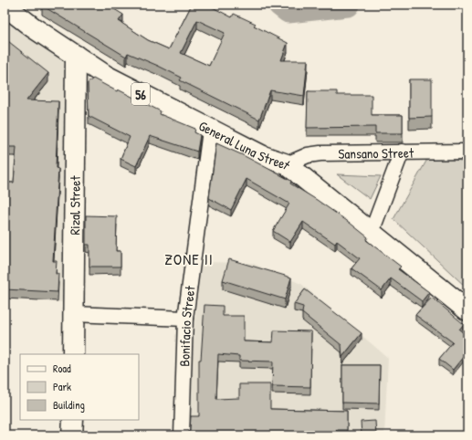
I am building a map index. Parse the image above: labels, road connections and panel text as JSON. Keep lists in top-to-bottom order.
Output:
{
  "streets": {
    "main road": ["56", "General Luna Street", "Rizal Street"],
    "street": ["Sansano Street", "Bonifacio Street"]
  },
  "crossings": [
    ["General Luna Street", "Sansano Street"],
    ["General Luna Street", "Rizal Street"],
    ["General Luna Street", "Bonifacio Street"]
  ],
  "districts": ["ZONE II"],
  "legend": ["Road", "Park", "Building"]
}
